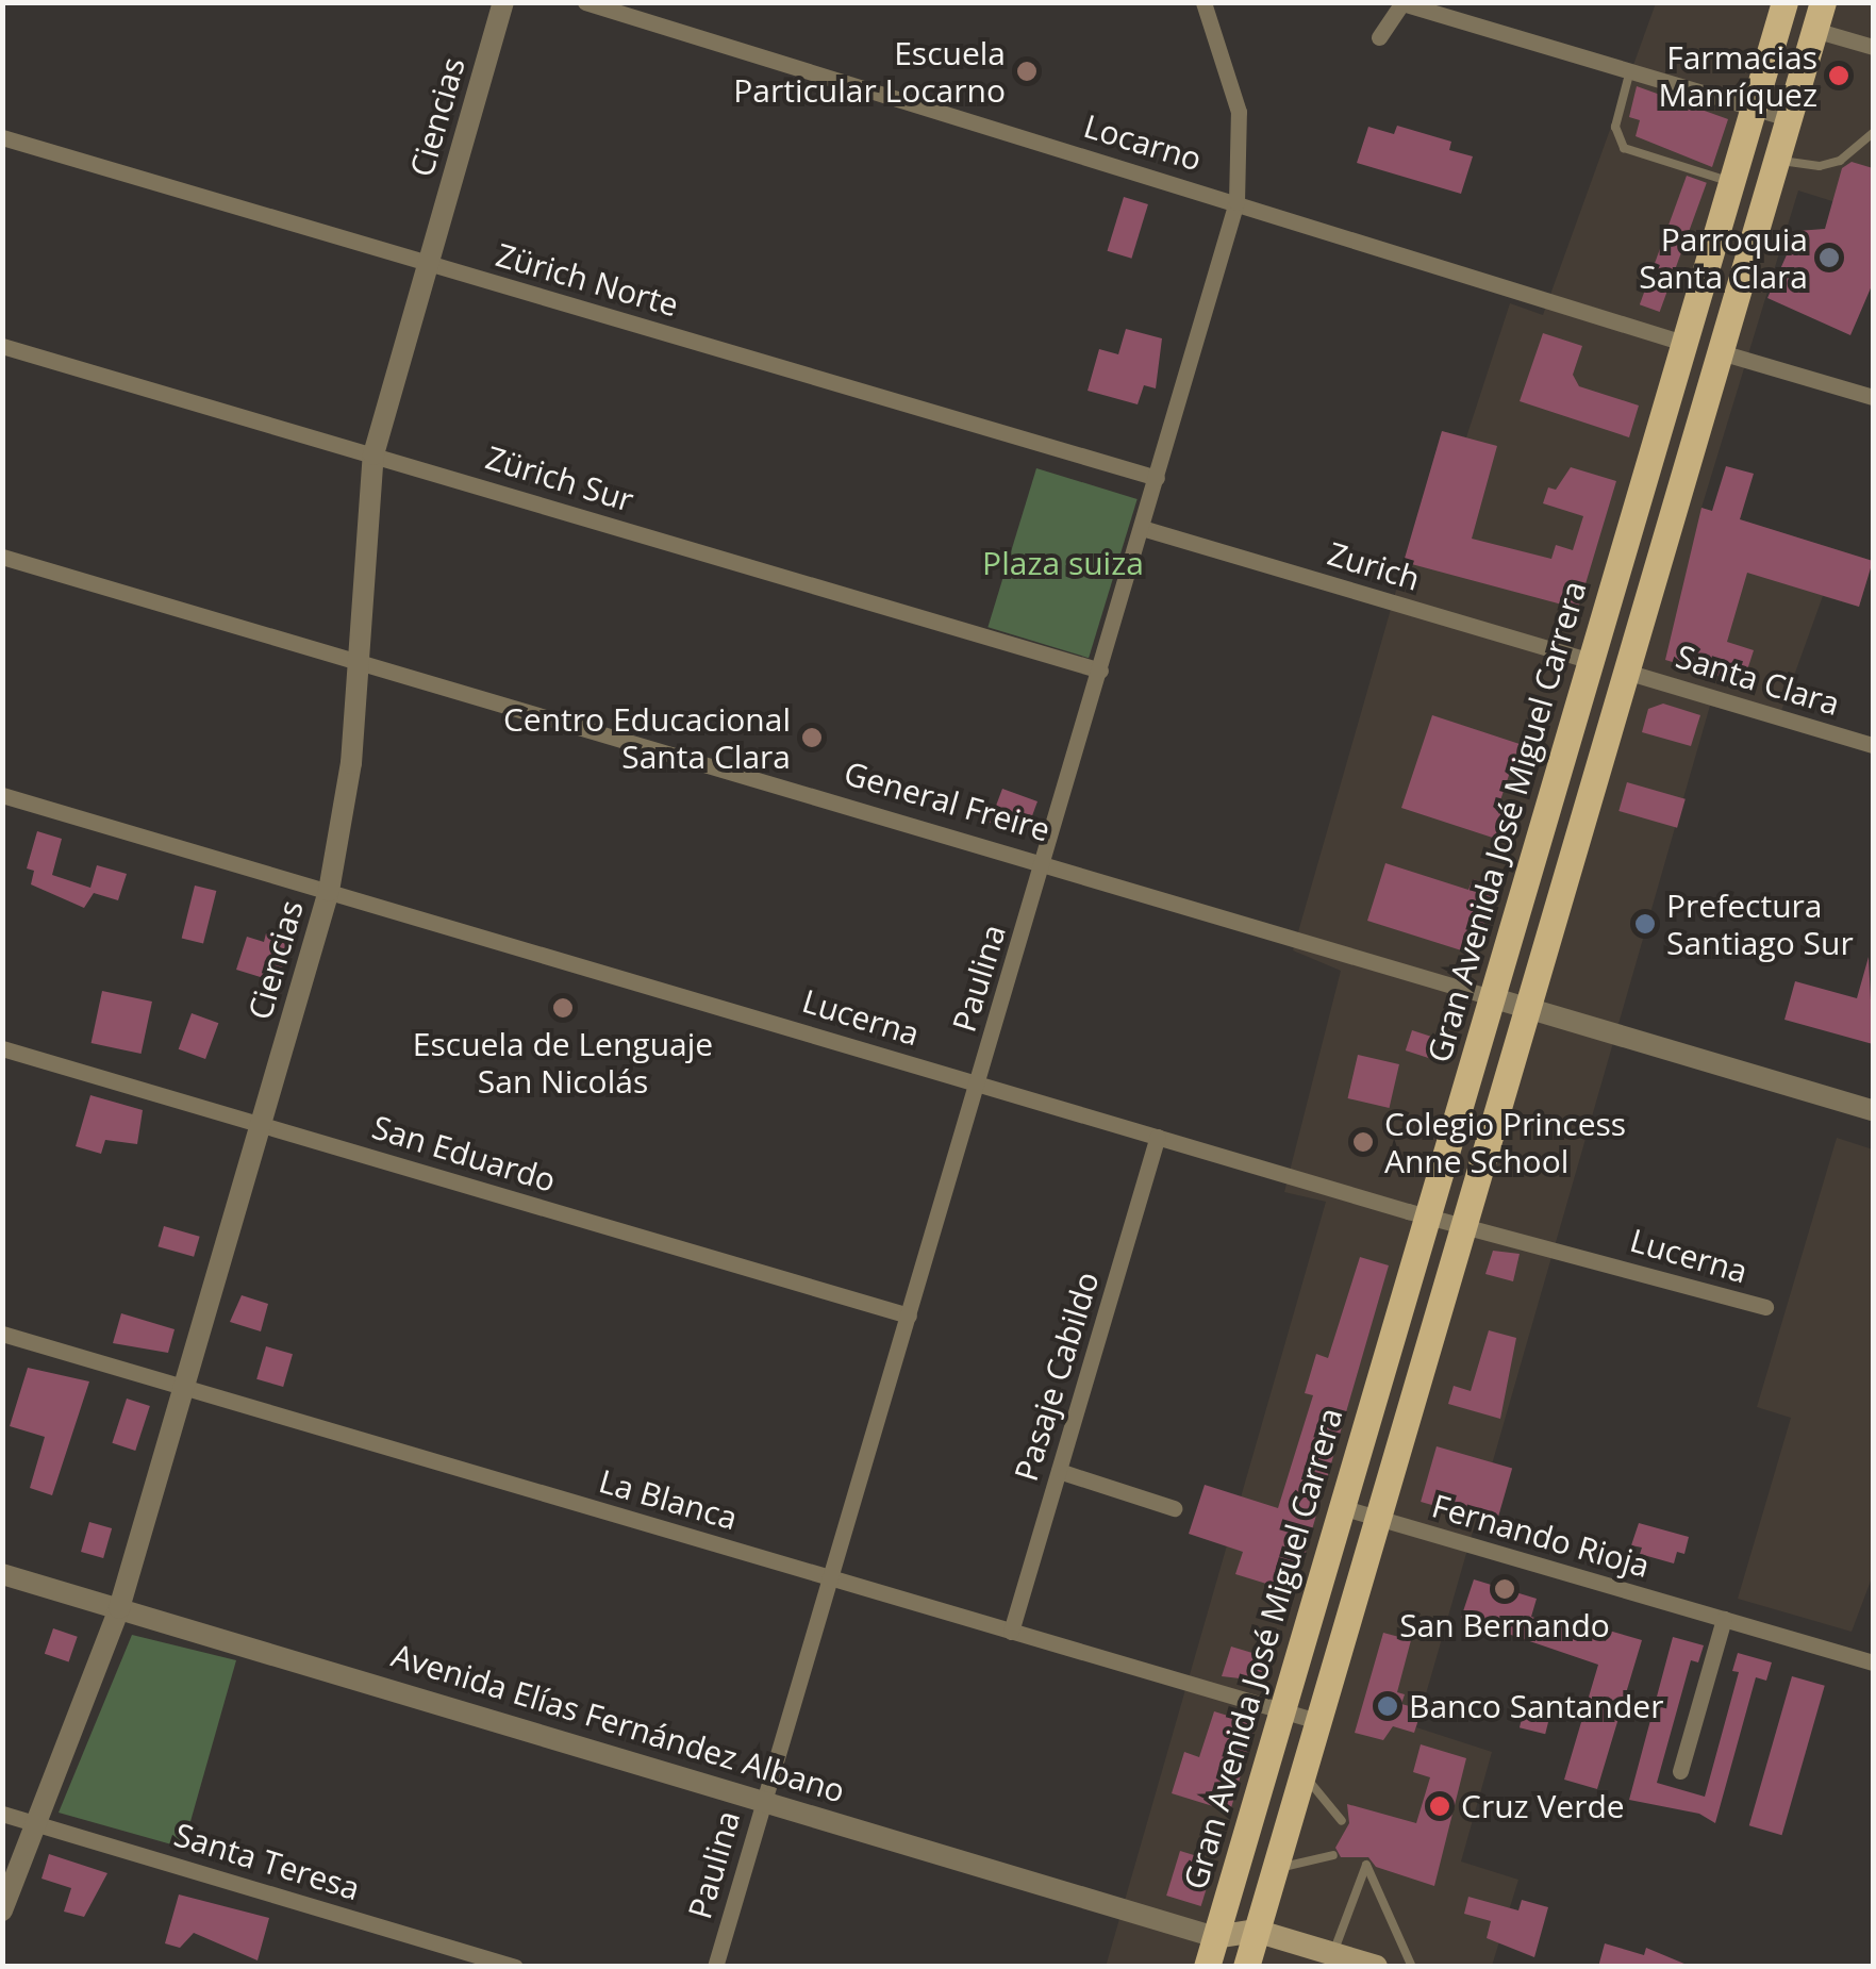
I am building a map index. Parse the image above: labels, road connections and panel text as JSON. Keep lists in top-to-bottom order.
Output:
{
  "streets": {
    "main road": ["Gran Avenida José Miguel Carrera", "Avenida Elías Fernández Albano"],
    "street": [
      "Ciencias",
      "Locarno",
      "Zürich Norte",
      "Zürich Sur",
      "Zurich",
      "Santa Clara",
      "General Freire",
      "Paulina",
      "Lucerna",
      "San Eduardo",
      "Pasaje Cabildo",
      "La Blanca",
      "Fernando Rioja",
      "Santa Teresa"
    ]
  },
  "crossings": [
    ["Ciencias", "Zürich Norte"],
    ["Ciencias", "Zürich Sur"],
    ["Ciencias", "General Freire"],
    ["Ciencias", "Lucerna"],
    ["Ciencias", "San Eduardo"],
    ["Ciencias", "La Blanca"],
    ["Ciencias", "Avenida Elías Fernández Albano"],
    ["Ciencias", "Santa Teresa"],
    ["Locarno", "Gran Avenida José Miguel Carrera"],
    ["Locarno", "Paulina"],
    ["Zürich Norte", "Paulina"],
    ["Zürich Sur", "Paulina"],
    ["Zurich", "Gran Avenida José Miguel Carrera"],
    ["Zurich", "Paulina"],
    ["General Freire", "Gran Avenida José Miguel Carrera"],
    ["General Freire", "Paulina"],
    ["Gran Avenida José Miguel Carrera", "Lucerna"],
    ["Gran Avenida José Miguel Carrera", "La Blanca"],
    ["Gran Avenida José Miguel Carrera", "Fernando Rioja"],
    ["Gran Avenida José Miguel Carrera", "Avenida Elías Fernández Albano"],
    ["Paulina", "Lucerna"],
    ["Paulina", "San Eduardo"],
    ["Paulina", "La Blanca"],
    ["Paulina", "Avenida Elías Fernández Albano"],
    ["Lucerna", "Pasaje Cabildo"],
    ["Pasaje Cabildo", "La Blanca"]
  ],
  "parks": ["Plaza suiza"],
  "places": [
    "Escuela Particular Locarno",
    "Farmacias Manríquez",
    "Parroquia Santa Clara",
    "Centro Educacional Santa Clara",
    "Prefectura Santiago Sur",
    "Escuela de Lenguaje San Nicolás",
    "Colegio Princess Anne School",
    "San Bernando",
    "Banco Santander",
    "Cruz Verde"
  ]
}
